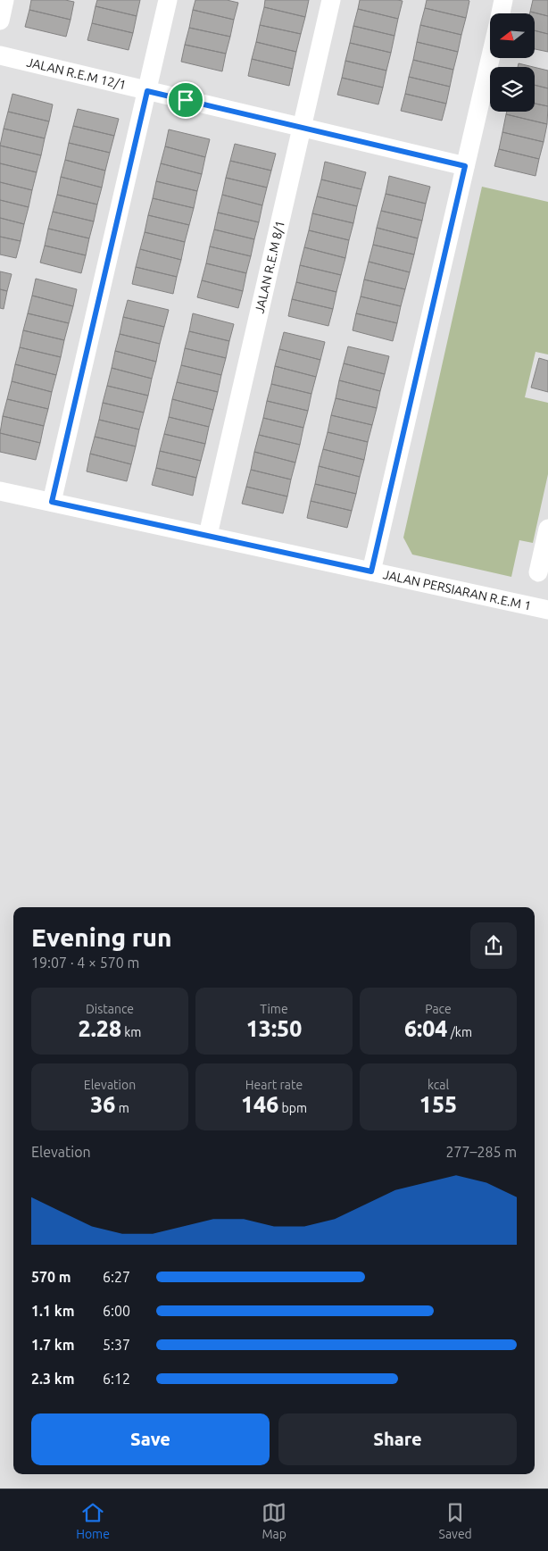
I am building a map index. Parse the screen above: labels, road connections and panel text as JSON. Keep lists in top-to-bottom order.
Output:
{
  "streets": {
    "street": ["JALAN R.E.M 12/1", "JALAN R.E.M 8/1", "JALAN PERSIARAN R.E.M 1"]
  },
  "crossings": [
    ["JALAN R.E.M 12/1", "JALAN R.E.M 8/1"],
    ["JALAN R.E.M 8/1", "JALAN PERSIARAN R.E.M 1"]
  ],
  "north": "left",
  "page": {
    "heading": ["Evening run", "19:07 · 4 × 570 m"],
    "stats": [
      ["Distance", "2.28 km"],
      ["Time", "13:50"],
      ["Pace", "6:04 /km"],
      ["Elevation", "36 m"],
      ["Heart rate", "146 bpm"],
      ["kcal", "155"]
    ],
    "chart": ["Elevation", "277–285 m"],
    "list": [
      {
        "name": "570 m",
        "note": "6:27"
      },
      {
        "name": "1.1 km",
        "note": "6:00"
      },
      {
        "name": "1.7 km",
        "note": "5:37"
      },
      {
        "name": "2.3 km",
        "note": "6:12"
      }
    ],
    "buttons": ["Save", "Share"],
    "tabs": ["Home", "Map", "Saved"]
  }
}
